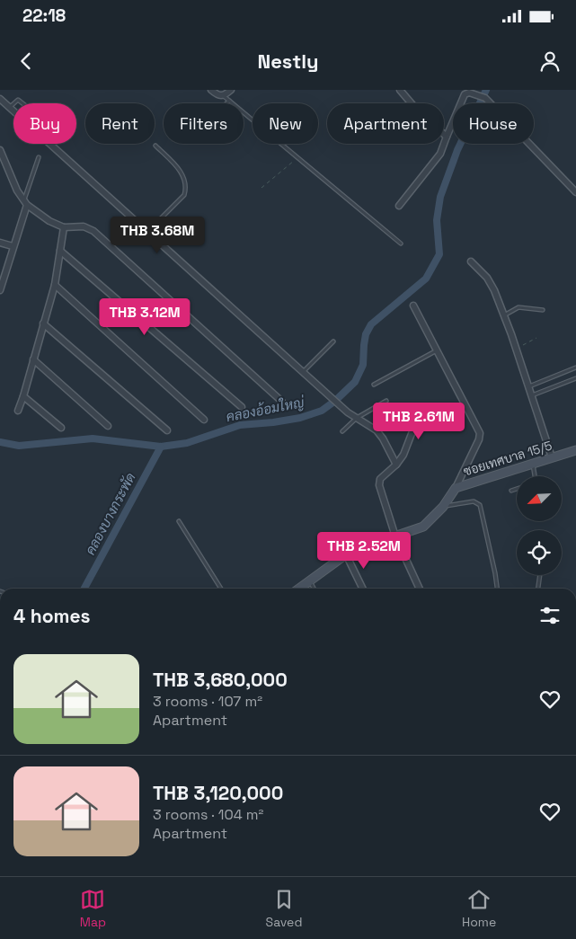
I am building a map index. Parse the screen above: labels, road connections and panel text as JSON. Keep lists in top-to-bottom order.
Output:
{
  "streets": {
    "street": ["ซอยเทศบาล 15/5"]
  },
  "water": ["คลองอ้อมใหญ่", "คลองบางกระพัด"],
  "north": "bottom left",
  "page": {
    "status": "22:18",
    "header": "Nestly",
    "chip": [
      "Buy",
      "Rent",
      "Filters",
      "New",
      "Apartment",
      "House"
    ],
    "price": [
      "THB 3.68M",
      "THB 3.12M",
      "THB 2.61M",
      "THB 2.52M"
    ],
    "heading": "4 homes",
    "list": [
      {
        "name": "THB 3,680,000",
        "note": "3 rooms · 107 m² · Apartment"
      },
      {
        "name": "THB 3,120,000",
        "note": "3 rooms · 104 m² · Apartment"
      }
    ],
    "tabs": ["Map", "Saved", "Home"]
  }
}
